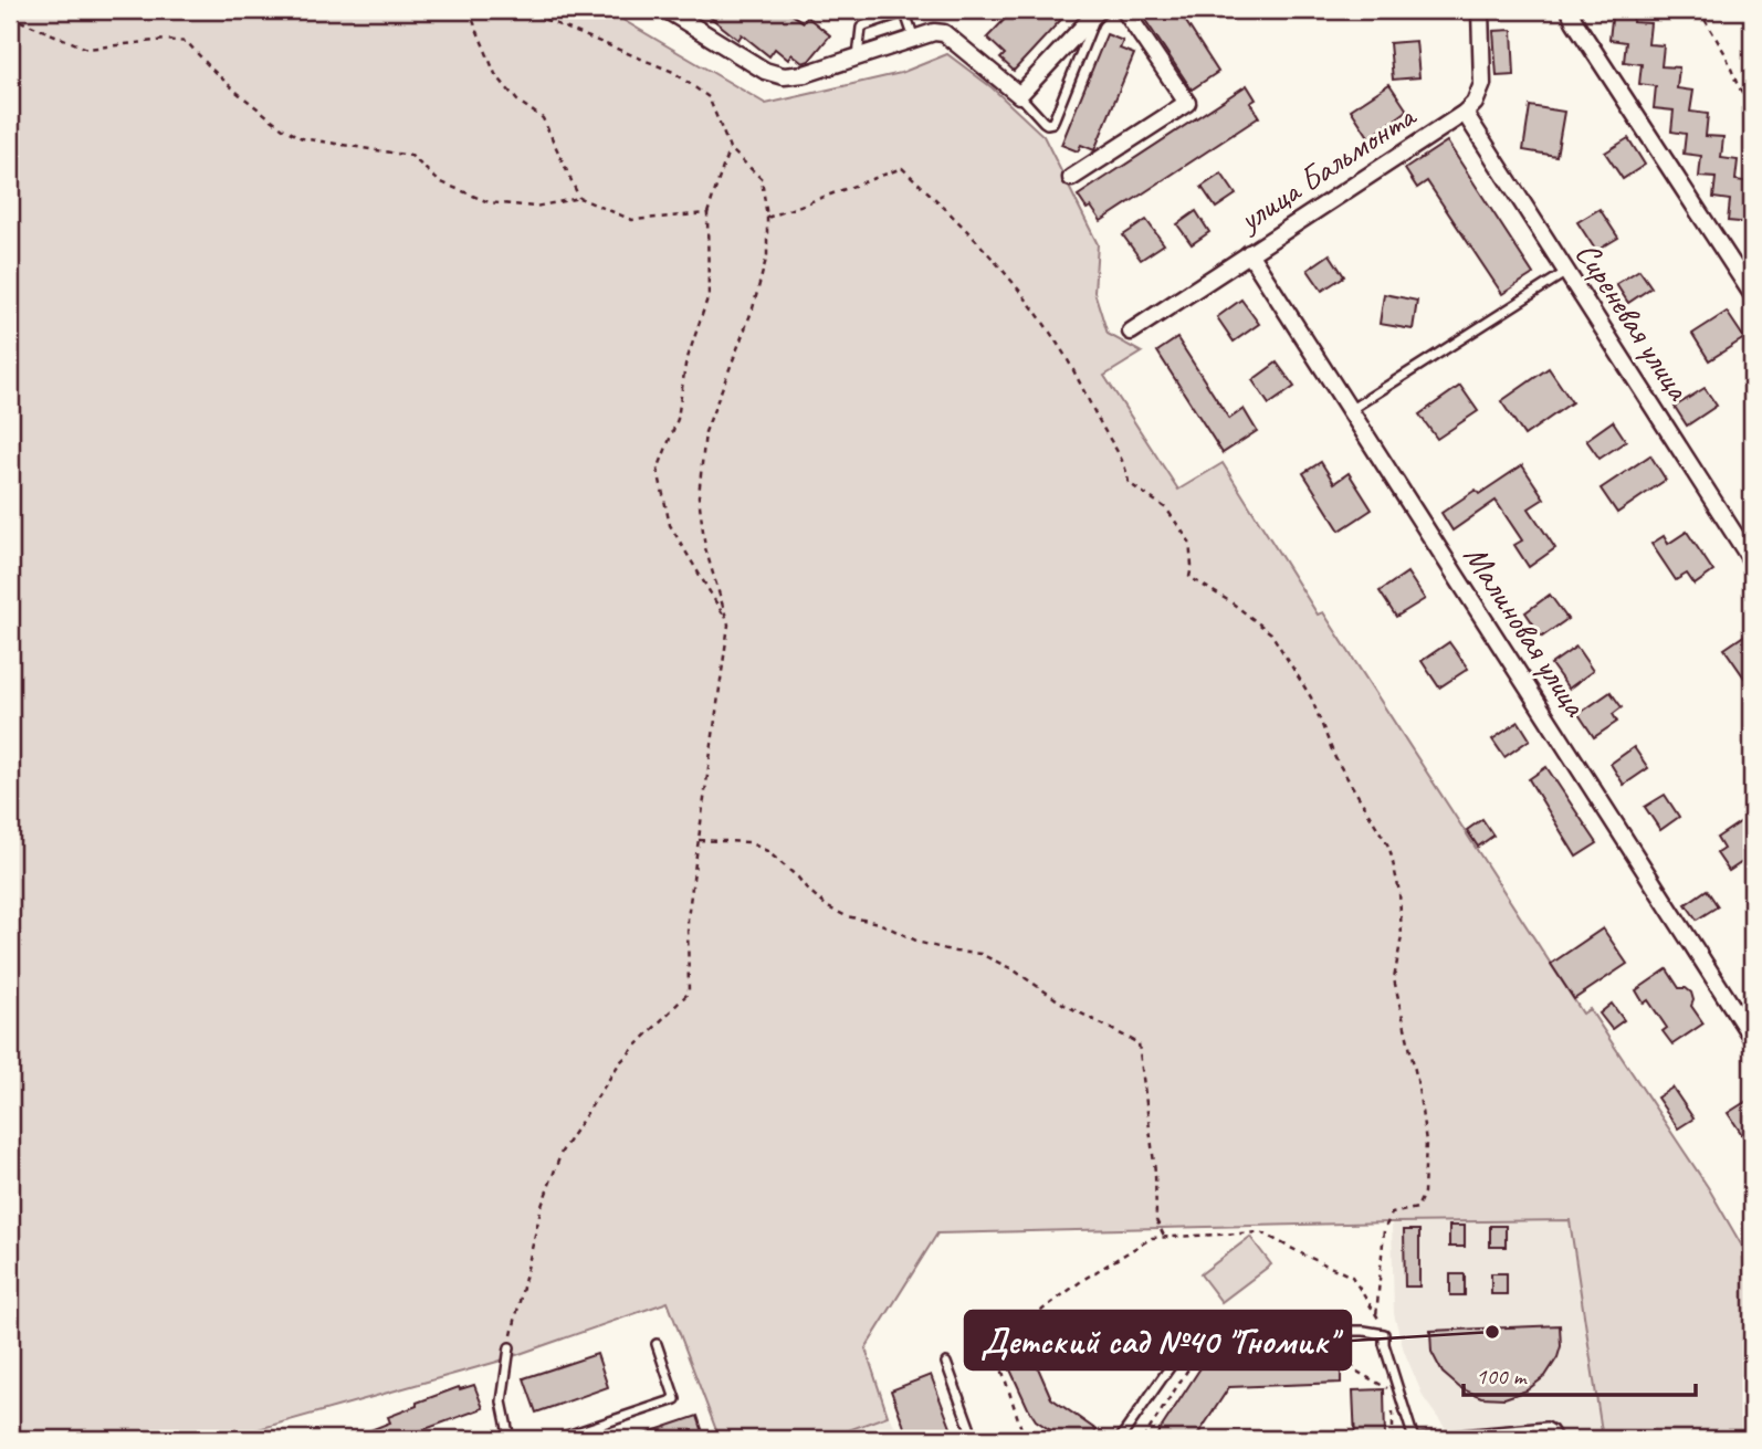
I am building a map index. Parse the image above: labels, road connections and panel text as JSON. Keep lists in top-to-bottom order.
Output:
{
  "streets": {
    "street": ["улица Бальмонта", "Сиреневая улица", "Малиновая улица"]
  },
  "crossings": [
    ["улица Бальмонта", "Сиреневая улица"],
    ["улица Бальмонта", "Малиновая улица"]
  ],
  "places": ["Детский сад №40 \"Гномик\""],
  "scale_bar": "100 m"
}
